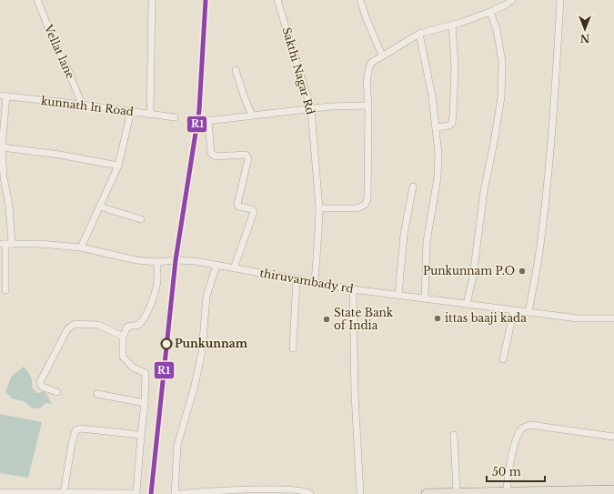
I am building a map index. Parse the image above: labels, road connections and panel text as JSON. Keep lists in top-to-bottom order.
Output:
{
  "streets": {
    "street": [
      "Vellat lane",
      "Sakthi Nagar Rd",
      "kunnath ln Road",
      "thiruvambady rd"
    ]
  },
  "crossings": [
    ["Vellat lane", "kunnath ln Road"],
    ["Sakthi Nagar Rd", "thiruvambady rd"]
  ],
  "places": [
    "Punkunnam P.O",
    "ittas baaji kada",
    "State Bank of India",
    "Punkunnam"
  ],
  "lines": ["transit line R1"],
  "scale_bar": "50 m",
  "north": "bottom"
}
